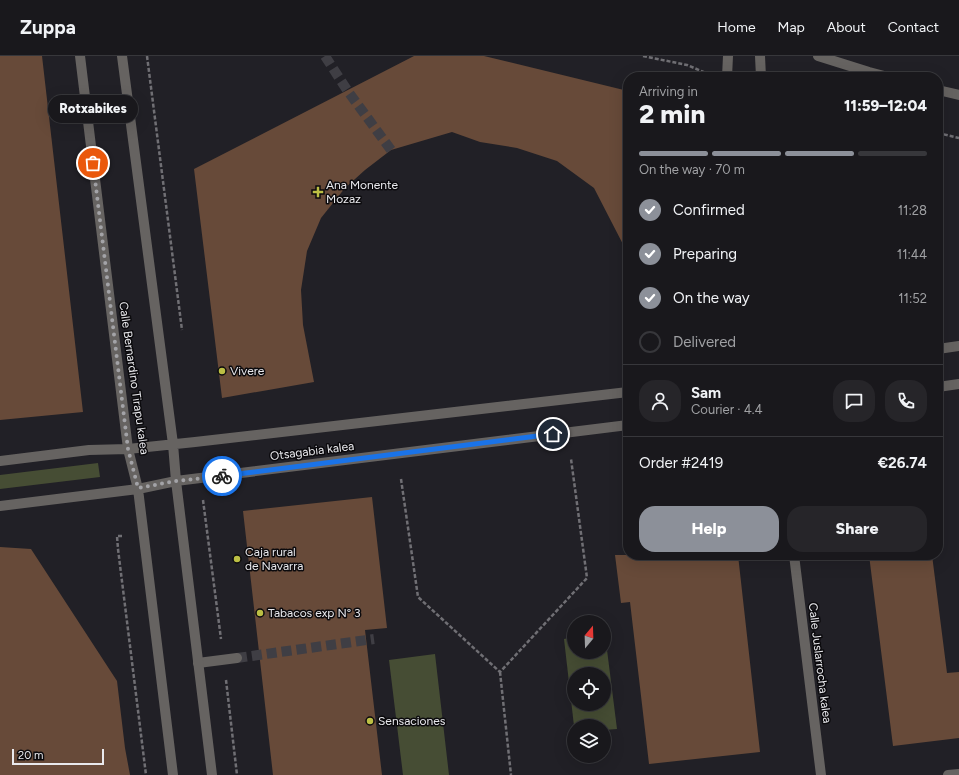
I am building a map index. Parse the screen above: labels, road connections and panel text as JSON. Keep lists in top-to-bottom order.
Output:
{
  "streets": {
    "street": ["Calle Bernardino Tirapu kalea", "Otsagabia kalea", "Calle Juslarrocha kalea"]
  },
  "crossings": [
    ["Calle Bernardino Tirapu kalea", "Otsagabia kalea"]
  ],
  "places": {
    "other": [
      "Rotxabikes",
      "Vivere",
      "Caja rural de Navarra",
      "Tabacos exp N° 3",
      "Sensaciones"
    ],
    "health": ["Ana Monente Mozaz"]
  },
  "scale_bar": "20 m",
  "north": "top",
  "page": {
    "header": "Zuppa",
    "nav": [
      "Home",
      "Map",
      "About",
      "Contact"
    ],
    "heading": ["2 min", "Arriving in", "11:59–12:04"],
    "panel": [
      "Sam",
      "Courier · 4.4",
      "Order #2419",
      "€26.74"
    ],
    "bubble": "Rotxabikes",
    "bar": "On the way · 70 m",
    "list": [
      ["Confirmed", "11:28"],
      ["Preparing", "11:44"],
      ["On the way", "11:52"],
      "Delivered"
    ],
    "buttons": ["Help", "Share"],
    "scale": "20 m"
  }
}
